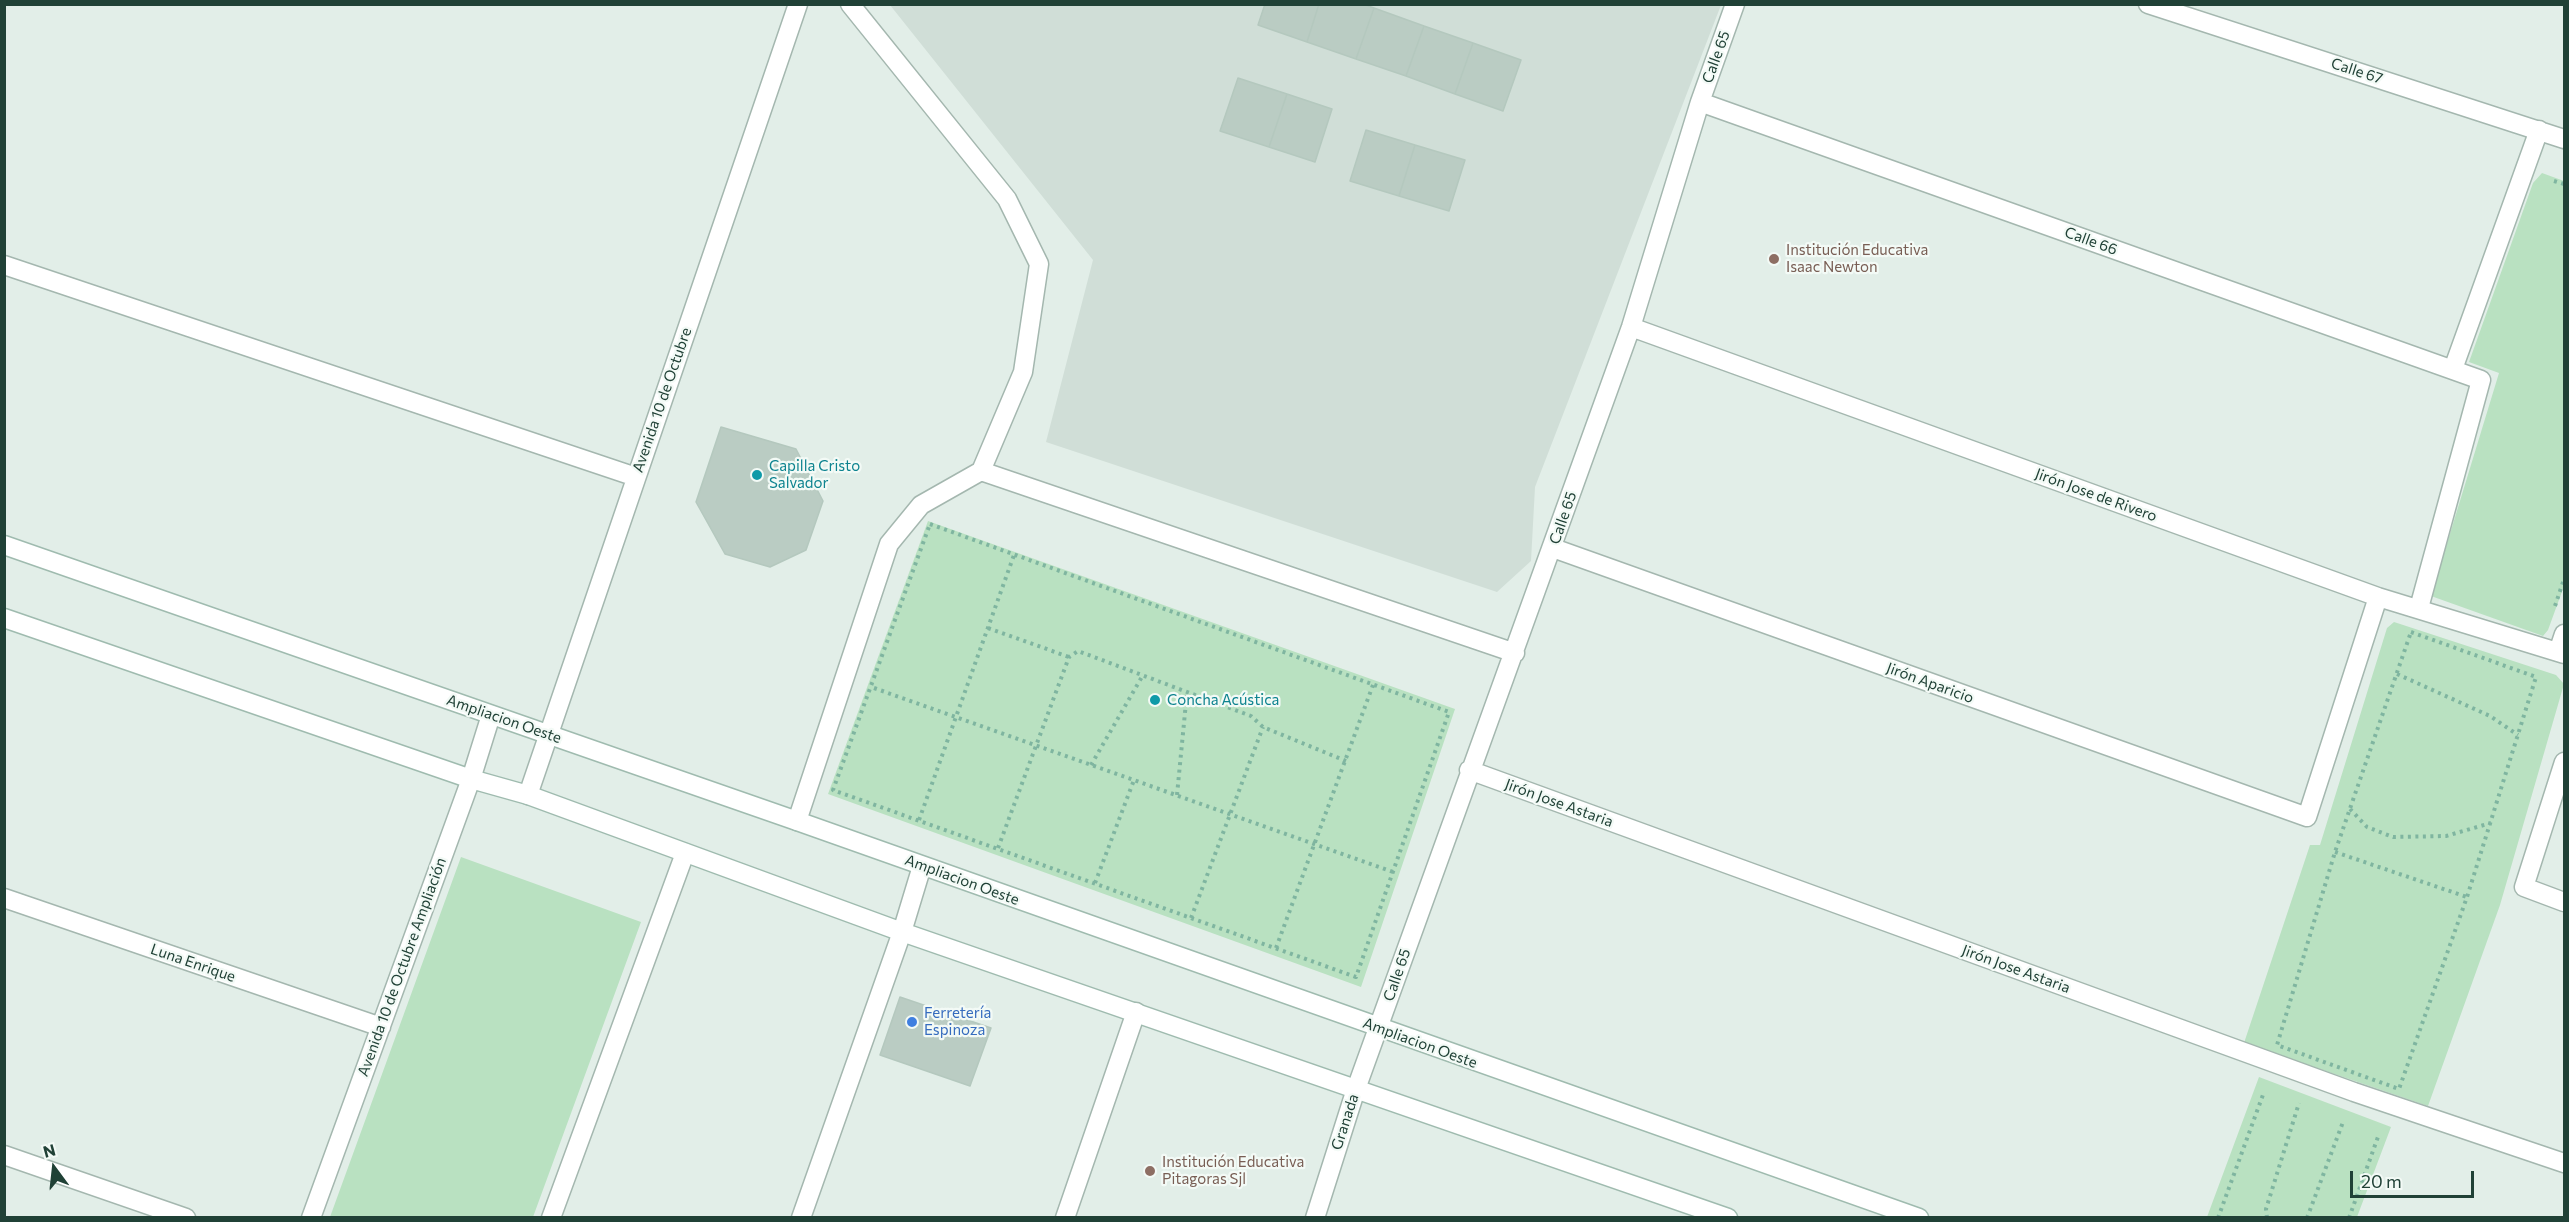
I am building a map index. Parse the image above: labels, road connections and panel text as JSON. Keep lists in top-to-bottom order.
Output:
{
  "streets": {
    "street": [
      "Calle 65",
      "Calle 67",
      "Calle 66",
      "Avenida 10 de Octubre",
      "Jirón Jose de Rivero",
      "Jirón Aparicio",
      "Ampliacion Oeste",
      "Jirón Jose Astaria",
      "Luna Enrique",
      "Avenida 10 de Octubre Ampliación",
      "Granada"
    ]
  },
  "crossings": [
    ["Calle 65", "Calle 66"],
    ["Calle 65", "Jirón Jose de Rivero"],
    ["Calle 65", "Jirón Aparicio"],
    ["Calle 65", "Ampliacion Oeste"],
    ["Calle 65", "Jirón Jose Astaria"],
    ["Calle 65", "Granada"],
    ["Calle 66", "Jirón Jose de Rivero"],
    ["Avenida 10 de Octubre", "Ampliacion Oeste"],
    ["Jirón Jose de Rivero", "Jirón Aparicio"],
    ["Ampliacion Oeste", "Avenida 10 de Octubre Ampliación"],
    ["Ampliacion Oeste", "Granada"],
    ["Luna Enrique", "Avenida 10 de Octubre Ampliación"]
  ],
  "places": [
    "Institución Educativa Isaac Newton",
    "Capilla Cristo Salvador",
    "Concha Acústica",
    "Ferretería Espinoza",
    "Institución Educativa Pitagoras Sjl"
  ],
  "scale_bar": "20 m",
  "north": "top"
}
